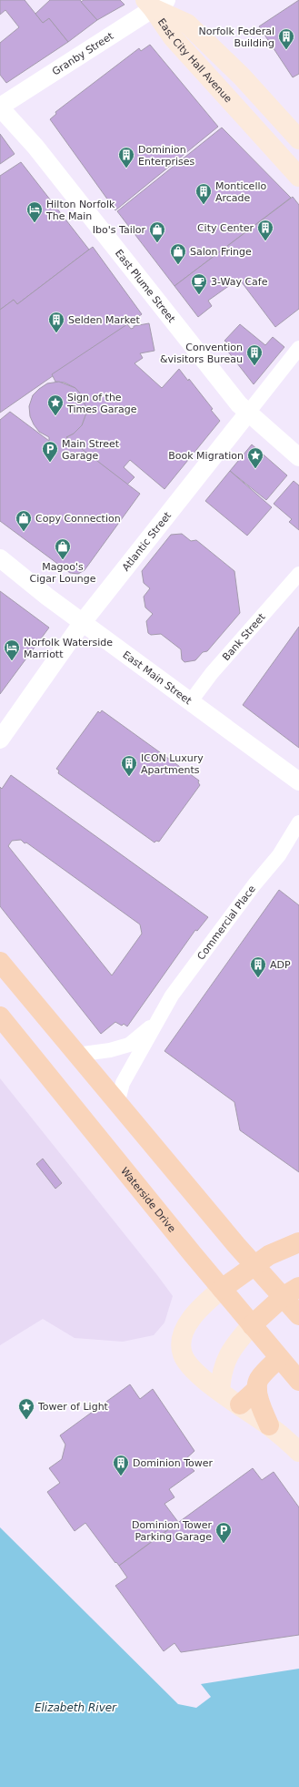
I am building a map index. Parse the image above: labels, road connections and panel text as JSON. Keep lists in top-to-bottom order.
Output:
{
  "streets": {
    "main road": ["East City Hall Avenue", "Waterside Drive"],
    "street": [
      "Granby Street",
      "East Plume Street",
      "Atlantic Street",
      "Bank Street",
      "East Main Street",
      "Commercial Place"
    ]
  },
  "crossings": [
    ["Granby Street", "East City Hall Avenue"],
    ["Granby Street", "East Plume Street"],
    ["East Plume Street", "Atlantic Street"],
    ["Atlantic Street", "East Main Street"],
    ["Bank Street", "East Main Street"]
  ],
  "water": ["Elizabeth River"],
  "places": {
    "building": [
      "Norfolk Federal Building",
      "Dominion Enterprises",
      "Monticello Arcade",
      "City Center",
      "Selden Market",
      "Convention &visitors Bureau",
      "ICON Luxury Apartments",
      "ADP",
      "Dominion Tower"
    ],
    "hotel": ["Hilton Norfolk The Main", "Norfolk Waterside Marriott"],
    "shop": [
      "Ibo's Tailor",
      "Salon Fringe",
      "Copy Connection",
      "Magoo's Cigar Lounge"
    ],
    "cafe": ["3-Way Cafe"],
    "place": ["Sign of the Times Garage", "Book Migration", "Tower of Light"],
    "parking": ["Main Street Garage", "Dominion Tower Parking Garage"]
  }
}
